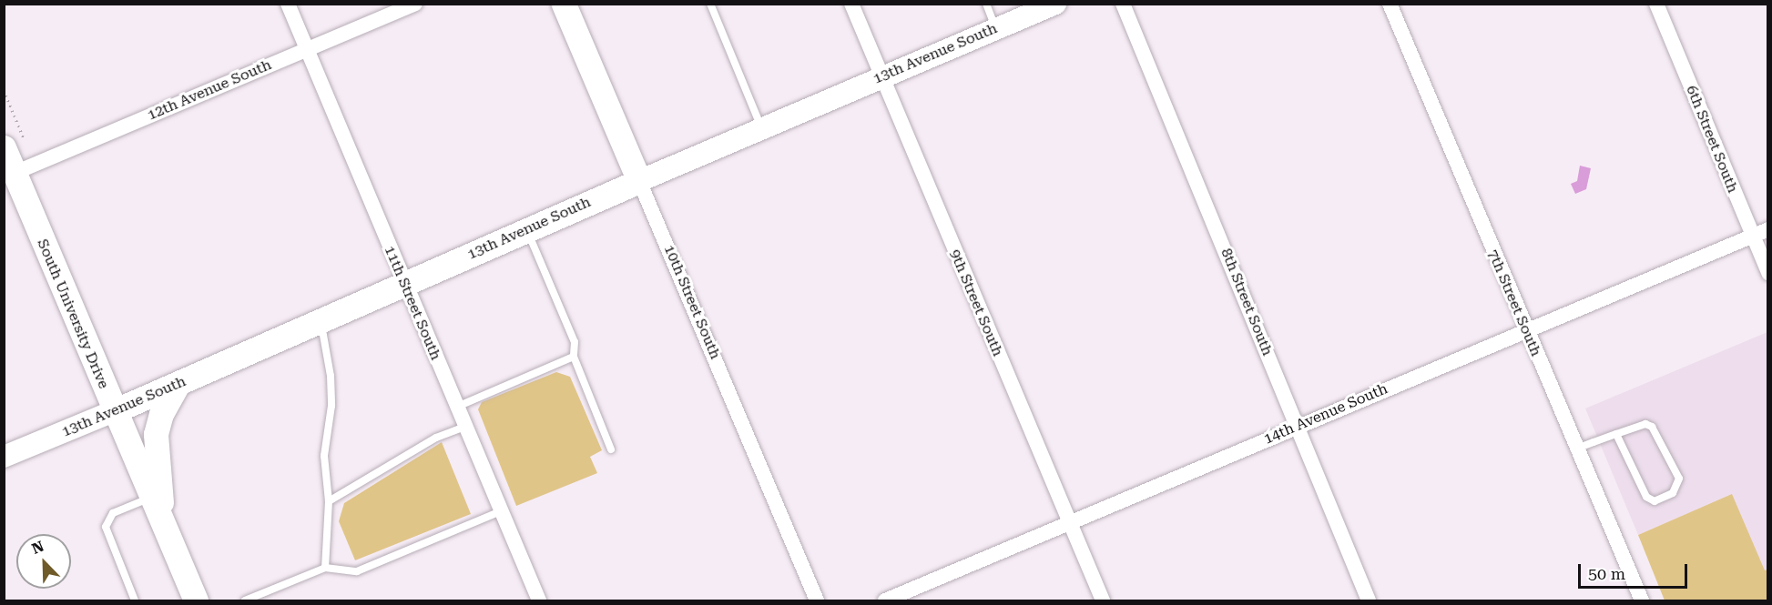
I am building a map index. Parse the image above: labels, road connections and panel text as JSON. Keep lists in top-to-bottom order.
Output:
{
  "streets": {
    "main road": ["13th Avenue South", "10th Street South", "South University Drive"],
    "street": [
      "12th Avenue South",
      "6th Street South",
      "8th Street South",
      "11th Street South",
      "9th Street South",
      "7th Street South",
      "14th Avenue South"
    ]
  },
  "crossings": [
    ["13th Avenue South", "10th Street South"],
    ["13th Avenue South", "11th Street South"],
    ["13th Avenue South", "9th Street South"],
    ["13th Avenue South", "South University Drive"],
    ["12th Avenue South", "11th Street South"],
    ["12th Avenue South", "South University Drive"],
    ["6th Street South", "14th Avenue South"],
    ["8th Street South", "14th Avenue South"],
    ["9th Street South", "14th Avenue South"],
    ["7th Street South", "14th Avenue South"]
  ],
  "scale_bar": "50 m",
  "north": "top left"
}
